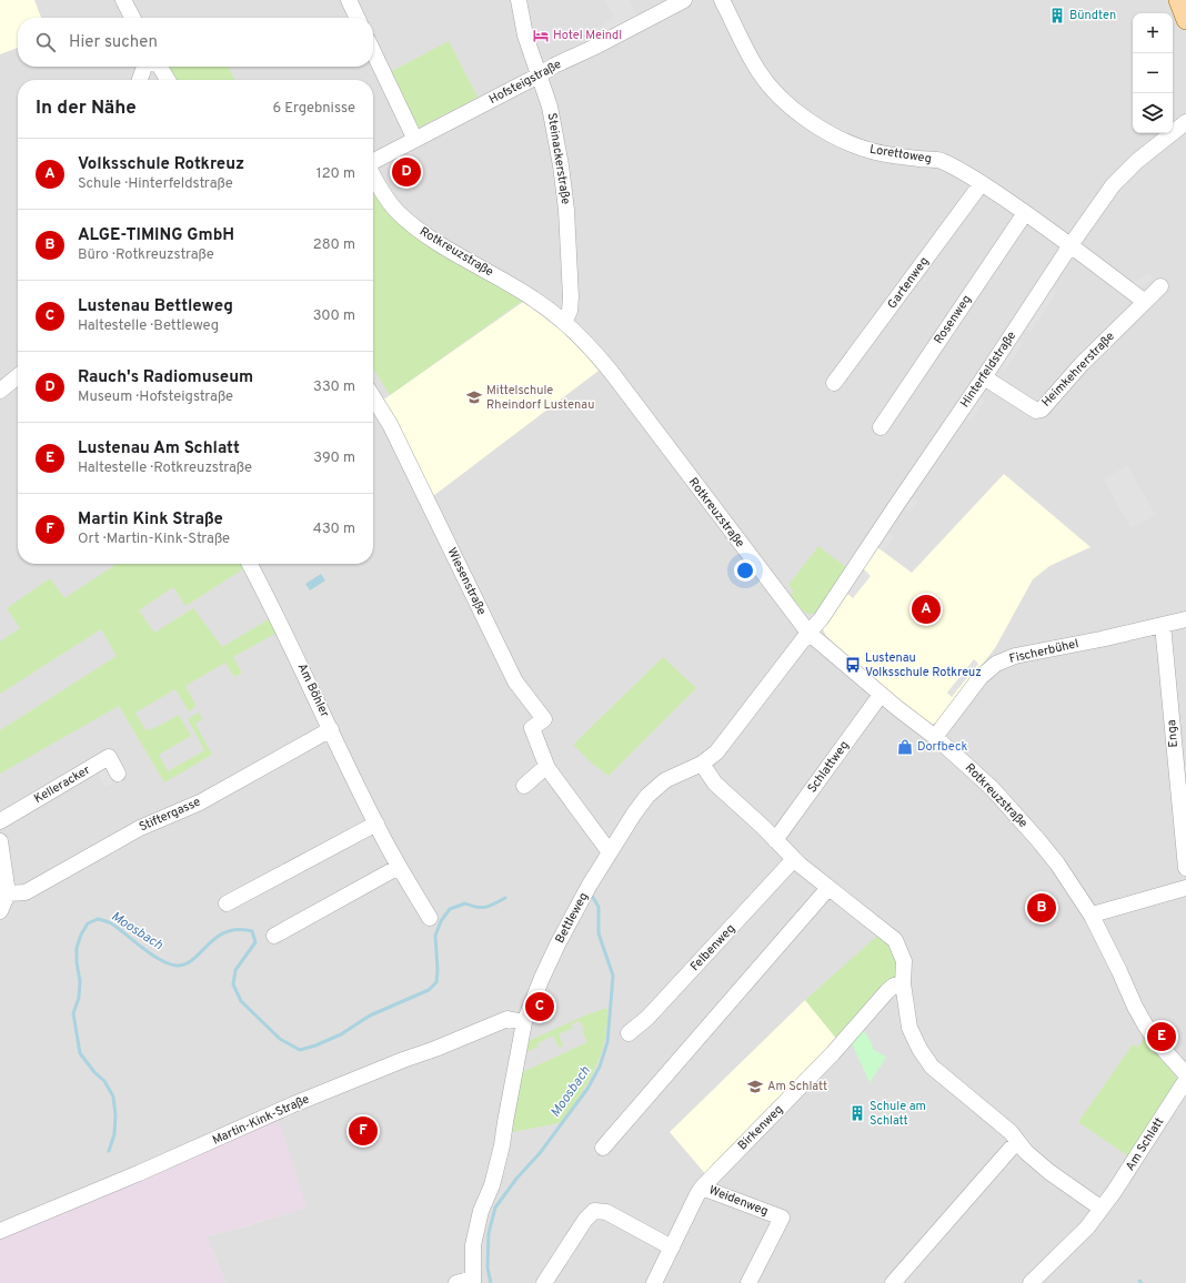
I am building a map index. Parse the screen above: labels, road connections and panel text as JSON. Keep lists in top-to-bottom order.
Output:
{
  "streets": {
    "street": [
      "Hofsteigstraße",
      "Lorettoweg",
      "Steinackerstraße",
      "Rotkreuzstraße",
      "Gartenweg",
      "Rosenweg",
      "Hinterfeldstraße",
      "Heimkehrerstraße",
      "Wiesenstraße",
      "Fischerbühel",
      "Am Böhler",
      "Enga",
      "Schlattweg",
      "Kelleracker",
      "Stiftergasse",
      "Bettleweg",
      "Felbenweg",
      "Martin-Kink-Straße",
      "Birkenweg",
      "Am Schlatt",
      "Weidenweg"
    ]
  },
  "crossings": [
    ["Hofsteigstraße", "Steinackerstraße"],
    ["Lorettoweg", "Gartenweg"],
    ["Lorettoweg", "Rosenweg"],
    ["Lorettoweg", "Hinterfeldstraße"],
    ["Steinackerstraße", "Rotkreuzstraße"],
    ["Rotkreuzstraße", "Hinterfeldstraße"],
    ["Rotkreuzstraße", "Fischerbühel"],
    ["Rotkreuzstraße", "Schlattweg"],
    ["Rotkreuzstraße", "Bettleweg"],
    ["Hinterfeldstraße", "Heimkehrerstraße"],
    ["Hinterfeldstraße", "Bettleweg"],
    ["Wiesenstraße", "Bettleweg"],
    ["Fischerbühel", "Enga"],
    ["Am Böhler", "Stiftergasse"],
    ["Bettleweg", "Martin-Kink-Straße"],
    ["Birkenweg", "Weidenweg"]
  ],
  "water": ["Moosbach"],
  "places": {
    "building": ["Bündten", "Schule am Schlatt"],
    "hotel": ["Hotel Meindl"],
    "school or university": ["Mittelschule Rheindorf Lustenau", "Am Schlatt"],
    "bus stop": ["Lustenau Volksschule Rotkreuz"],
    "shop": ["Dorfbeck"]
  },
  "page": {
    "map_buttons": ["+", "−"],
    "search": "Hier suchen",
    "heading": ["In der Nähe", "6 Ergebnisse"],
    "list": [
      {
        "mark": "A",
        "name": "Volksschule Rotkreuz",
        "note": "Schule · Hinterfeldstraße",
        "value": "120 m"
      },
      {
        "mark": "B",
        "name": "ALGE-TIMING GmbH",
        "note": "Büro · Rotkreuzstraße",
        "value": "280 m"
      },
      {
        "mark": "C",
        "name": "Lustenau Bettleweg",
        "note": "Haltestelle · Bettleweg",
        "value": "300 m"
      },
      {
        "mark": "D",
        "name": "Rauch's Radiomuseum",
        "note": "Museum · Hofsteigstraße",
        "value": "330 m"
      },
      {
        "mark": "E",
        "name": "Lustenau Am Schlatt",
        "note": "Haltestelle · Rotkreuzstraße",
        "value": "390 m"
      },
      {
        "mark": "F",
        "name": "Martin Kink Straße",
        "note": "Ort · Martin-Kink-Straße",
        "value": "430 m"
      }
    ],
    "pins": [
      "D",
      "A",
      "B",
      "C",
      "E",
      "F"
    ]
  }
}
